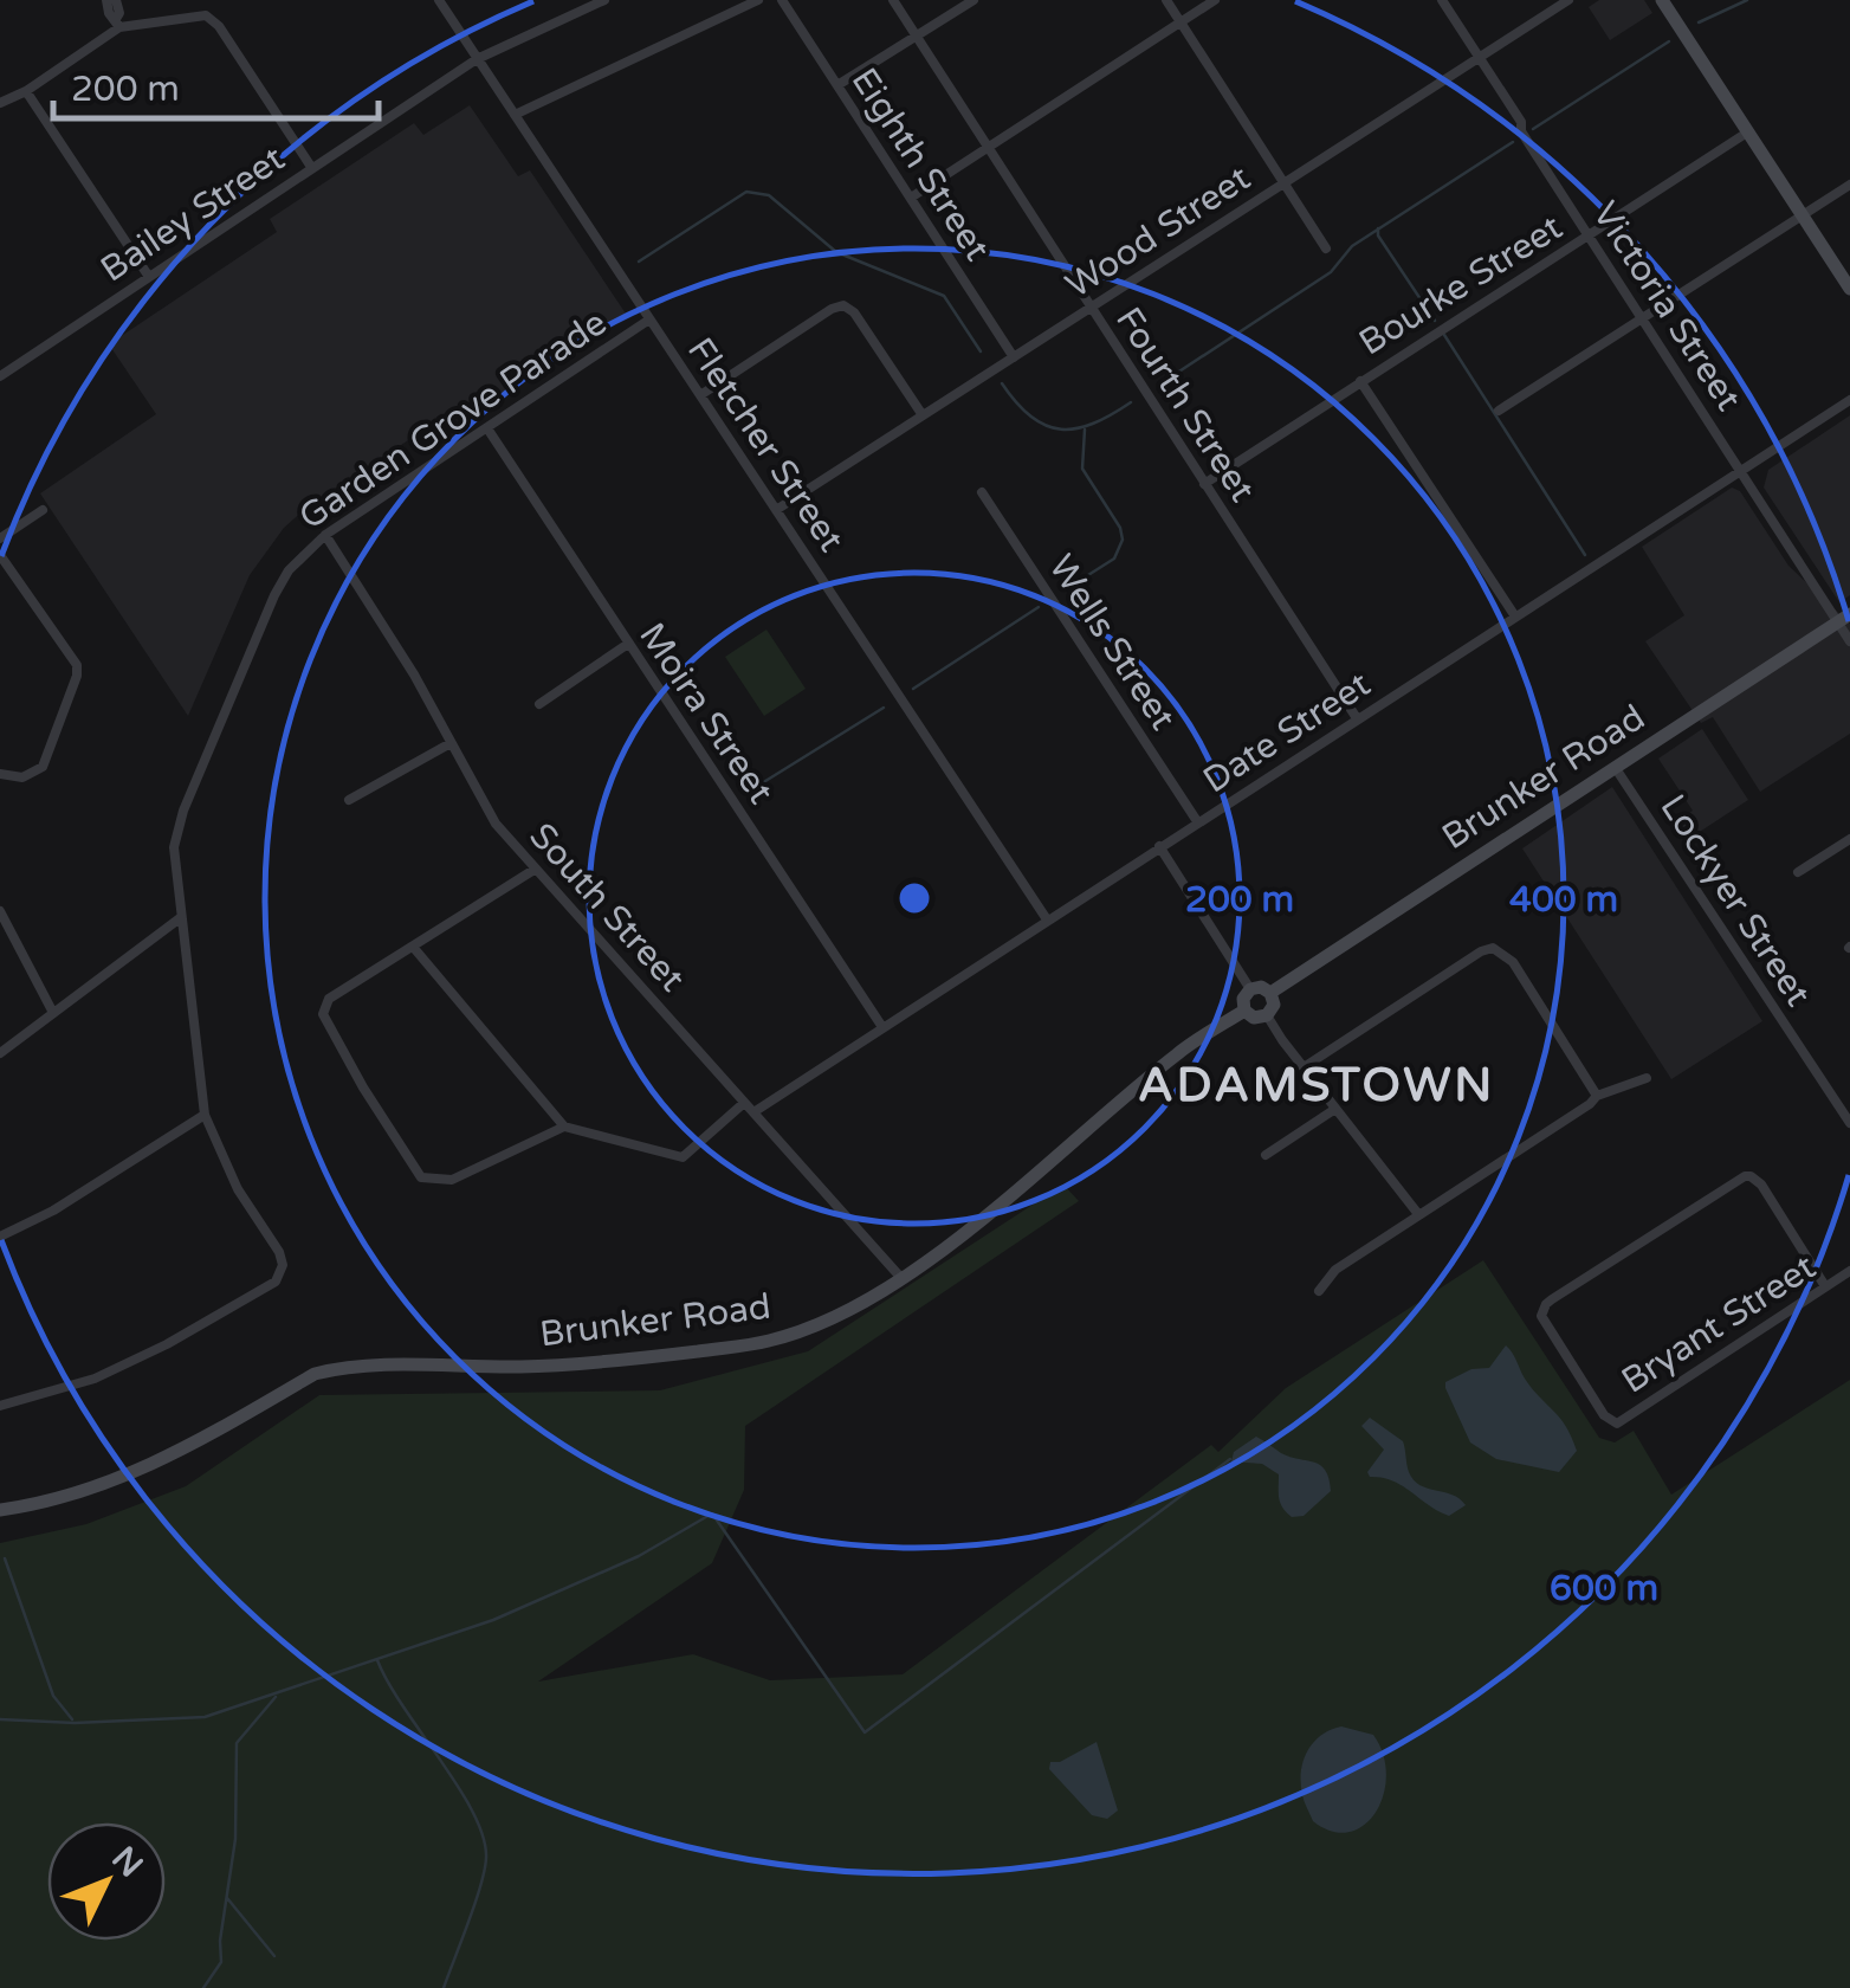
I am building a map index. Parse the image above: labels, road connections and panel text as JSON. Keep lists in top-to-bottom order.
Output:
{
  "streets": {
    "main road": ["Brunker Road"],
    "street": [
      "Eighth Street",
      "Bailey Street",
      "Wood Street",
      "Bourke Street",
      "Victoria Street",
      "Fourth Street",
      "Garden Grove Parade",
      "Fletcher Street",
      "Wells Street",
      "Moira Street",
      "Date Street",
      "Lockyer Street",
      "South Street",
      "Bryant Street"
    ]
  },
  "crossings": [
    ["Eighth Street", "Wood Street"],
    ["Bailey Street", "Fletcher Street"],
    ["Wood Street", "Victoria Street"],
    ["Wood Street", "Fourth Street"],
    ["Wood Street", "Fletcher Street"],
    ["Bourke Street", "Victoria Street"],
    ["Bourke Street", "Fourth Street"],
    ["Victoria Street", "Date Street"],
    ["Victoria Street", "Brunker Road"],
    ["Fourth Street", "Date Street"],
    ["Garden Grove Parade", "Fletcher Street"],
    ["Garden Grove Parade", "Moira Street"],
    ["Garden Grove Parade", "South Street"],
    ["Fletcher Street", "Date Street"],
    ["Wells Street", "Date Street"],
    ["Moira Street", "Date Street"],
    ["Date Street", "South Street"],
    ["Brunker Road", "Lockyer Street"],
    ["Brunker Road", "South Street"]
  ],
  "districts": ["ADAMSTOWN"],
  "scale_bar": "200 m",
  "north": "top right",
  "rings": ["200 m", "400 m", "600 m"]
}
